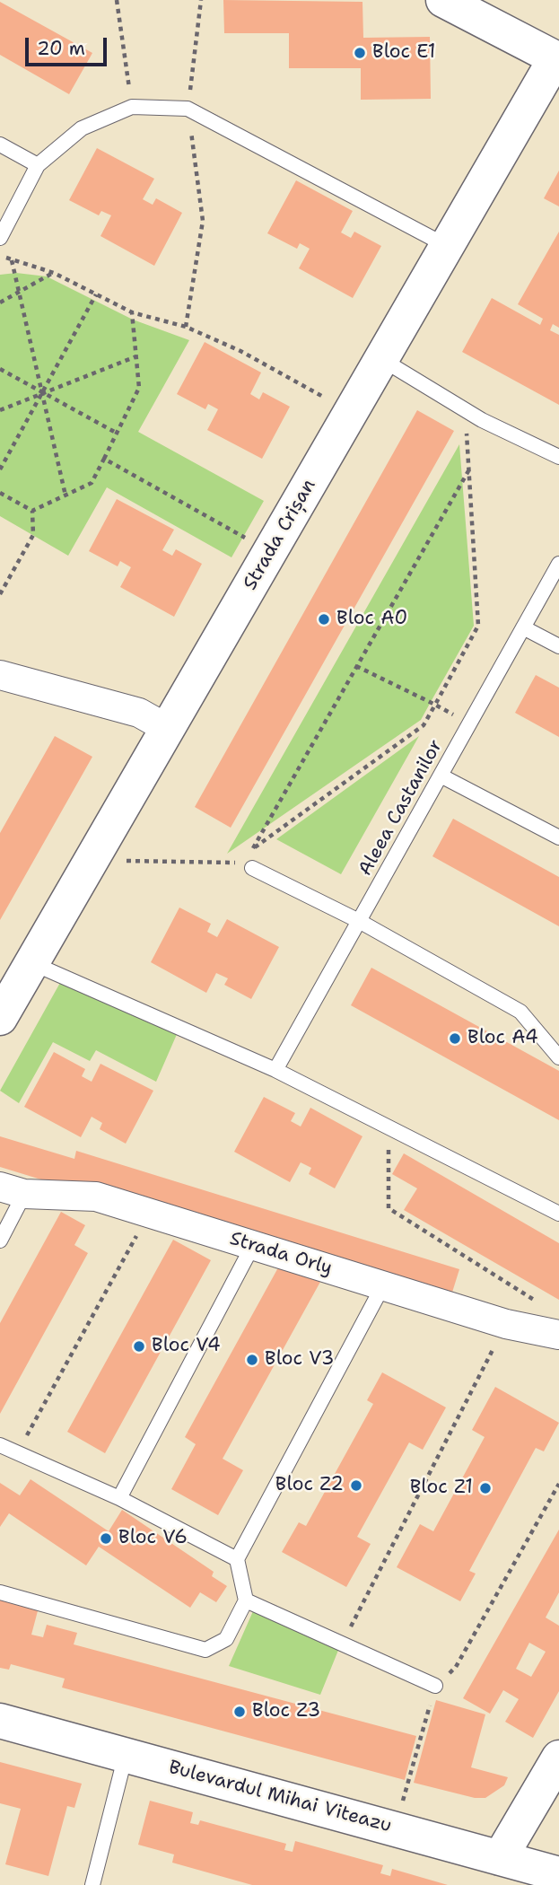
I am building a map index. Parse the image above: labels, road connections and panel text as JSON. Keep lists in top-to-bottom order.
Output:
{
  "streets": {
    "street": ["Strada Crișan", "Strada Orly", "Bulevardul Mihai Viteazu"],
    "lane": ["Aleea Castanilor"]
  },
  "places": [
    "Bloc E1",
    "Bloc A0",
    "Bloc A4",
    "Bloc V4",
    "Bloc V3",
    "Bloc Z2",
    "Bloc Z1",
    "Bloc V6",
    "Bloc Z3"
  ],
  "scale_bar": "20 m"
}
